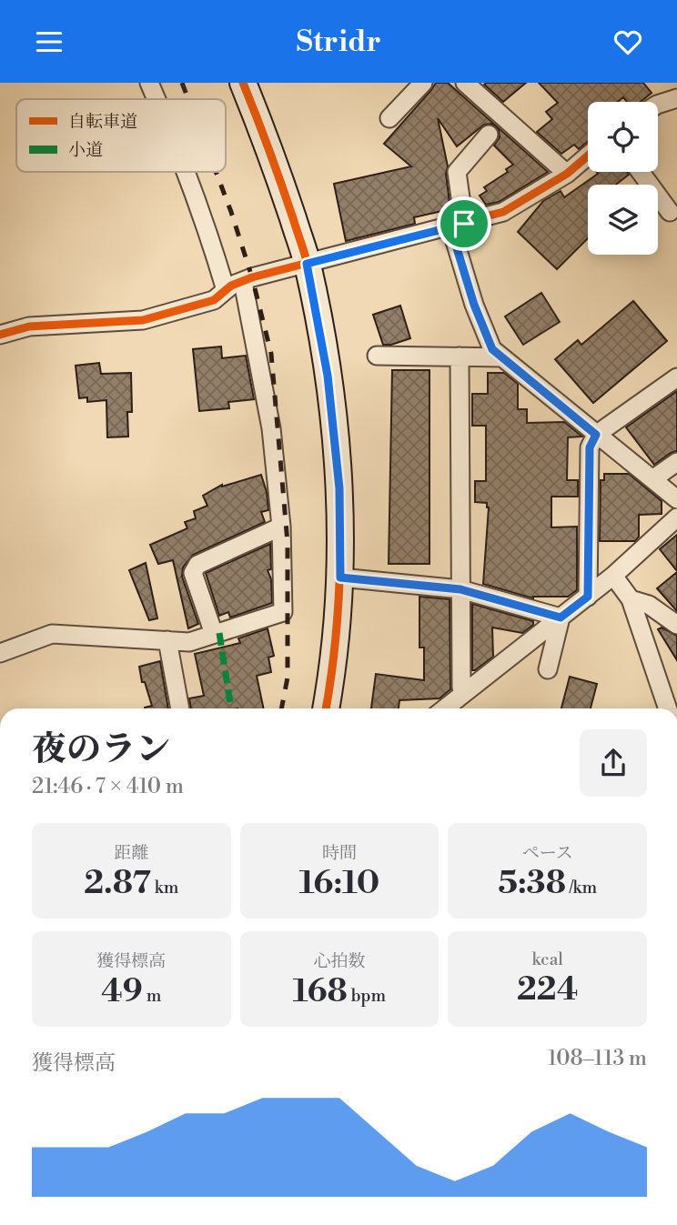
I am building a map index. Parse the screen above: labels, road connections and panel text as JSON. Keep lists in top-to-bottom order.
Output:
{
  "legend": ["自転車道", "小道"],
  "page": {
    "header": "Stridr",
    "heading": ["夜のラン", "21:46 · 7 × 410 m"],
    "stats": [
      ["距離", "2.87 km"],
      ["時間", "16:10"],
      ["ペース", "5:38 /km"],
      ["獲得標高", "49 m"],
      ["心拍数", "168 bpm"],
      ["kcal", "224"]
    ],
    "chart": ["獲得標高", "108–113 m"]
  }
}
